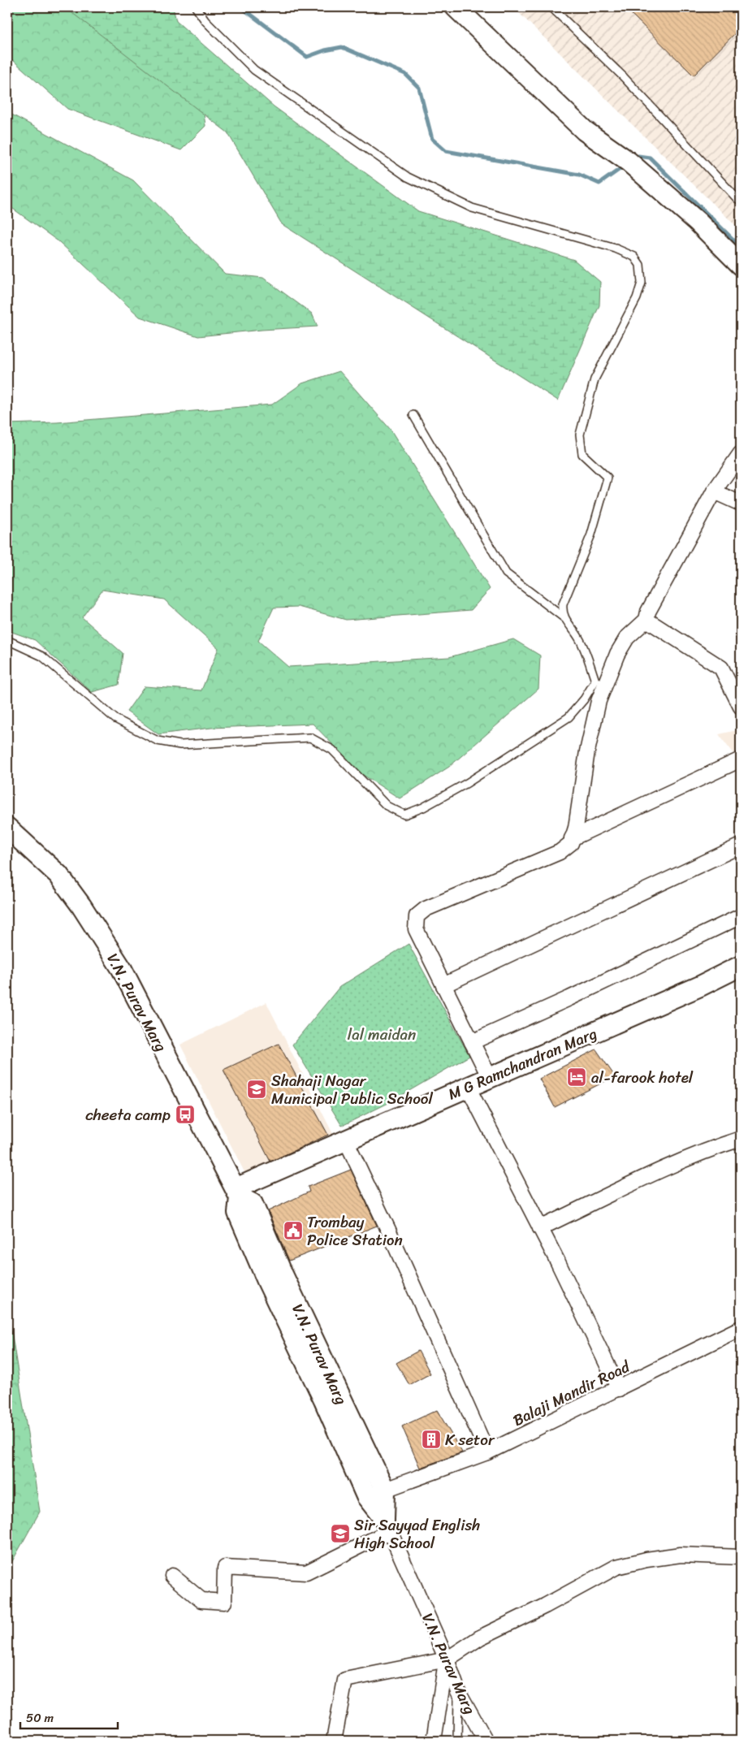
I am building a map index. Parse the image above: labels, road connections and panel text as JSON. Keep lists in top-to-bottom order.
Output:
{
  "streets": {
    "street": ["V.N. Purav Marg", "M G Ramchandran Marg", "Balaji Mandir Road"]
  },
  "crossings": [
    ["V.N. Purav Marg", "M G Ramchandran Marg"],
    ["V.N. Purav Marg", "Balaji Mandir Road"]
  ],
  "parks": ["lal maidan"],
  "places": {
    "hotel": ["al-farook hotel"],
    "school or university": ["Shahaji Nagar Municipal Public School", "Sir Sayyad English High School"],
    "bus stop": ["cheeta camp"],
    "public building": ["Trombay Police Station"],
    "building": ["K setor"]
  },
  "scale_bar": "50 m"
}
